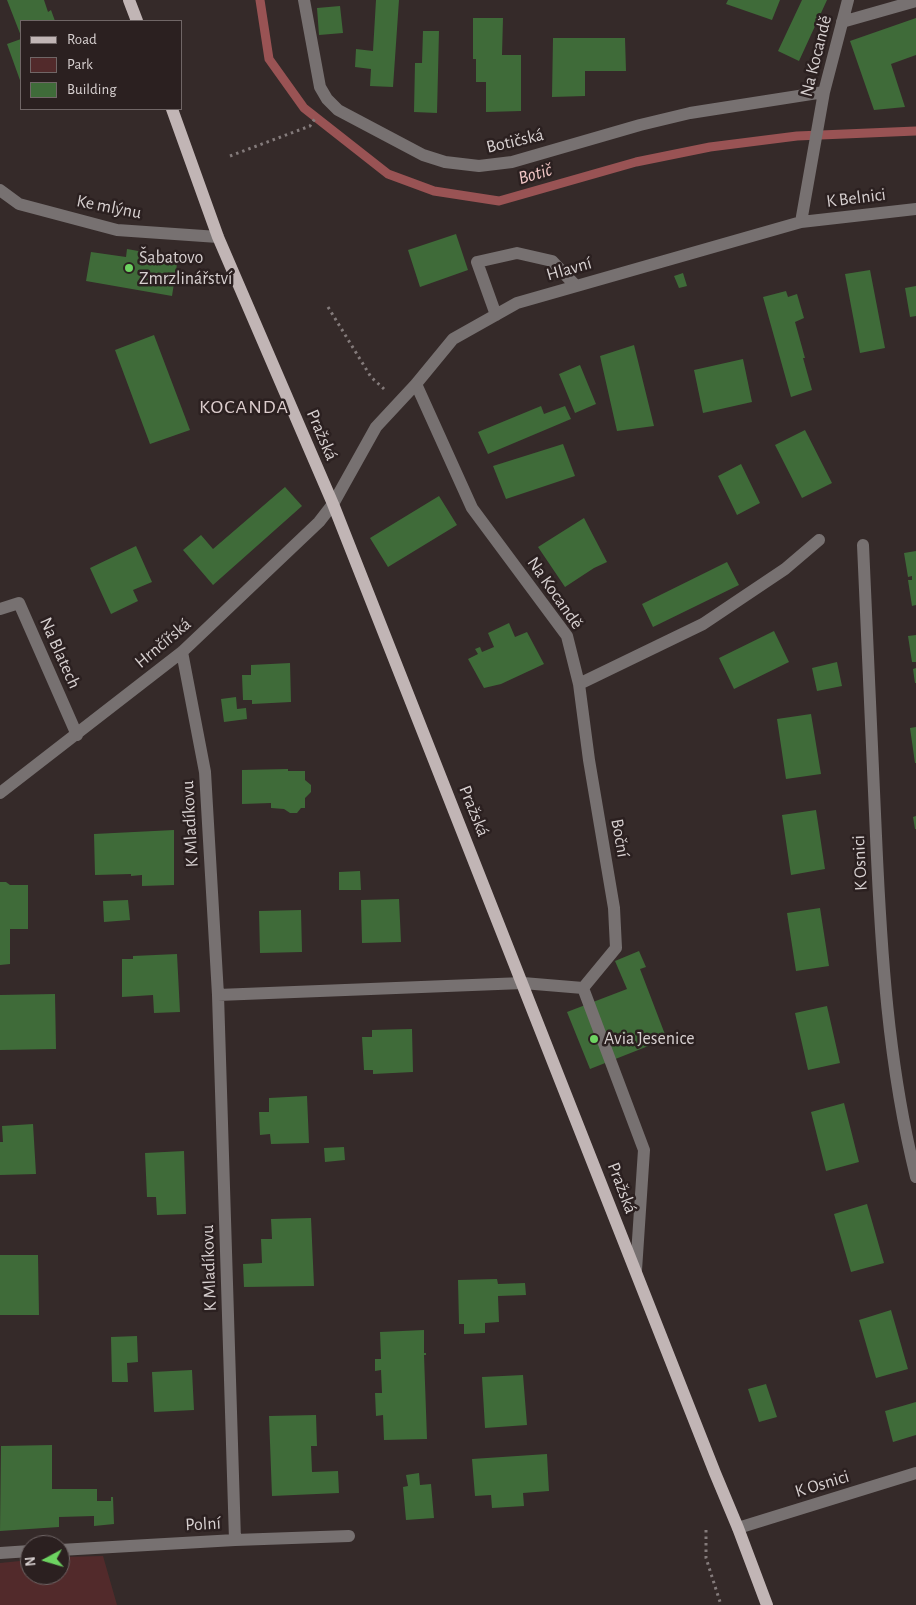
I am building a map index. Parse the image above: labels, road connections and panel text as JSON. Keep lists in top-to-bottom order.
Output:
{
  "streets": {
    "main road": ["Pražská"],
    "street": [
      "Na Kocandě",
      "Botičská",
      "K Belnici",
      "Ke mlýnu",
      "Hlavní",
      "Hrnčířská",
      "Na Blatech",
      "K Mladíkovu",
      "Boční",
      "K Osnici",
      "Polní"
    ]
  },
  "crossings": [
    ["Na Kocandě", "Botičská"],
    ["Na Kocandě", "K Belnici"],
    ["Na Kocandě", "Hlavní"],
    ["Na Kocandě", "Boční"],
    ["K Belnici", "Hlavní"],
    ["Ke mlýnu", "Pražská"],
    ["Hlavní", "Pražská"],
    ["Hlavní", "Hrnčířská"],
    ["Pražská", "Hrnčířská"],
    ["Pražská", "K Osnici"],
    ["Hrnčířská", "Na Blatech"],
    ["Hrnčířská", "K Mladíkovu"],
    ["K Mladíkovu", "Polní"]
  ],
  "districts": ["KOCANDA"],
  "water": ["Botič"],
  "places": ["Šabatovo Zmrzlinářství", "Avia Jesenice"],
  "legend": ["Road", "Park", "Building"],
  "north": "left"
}
